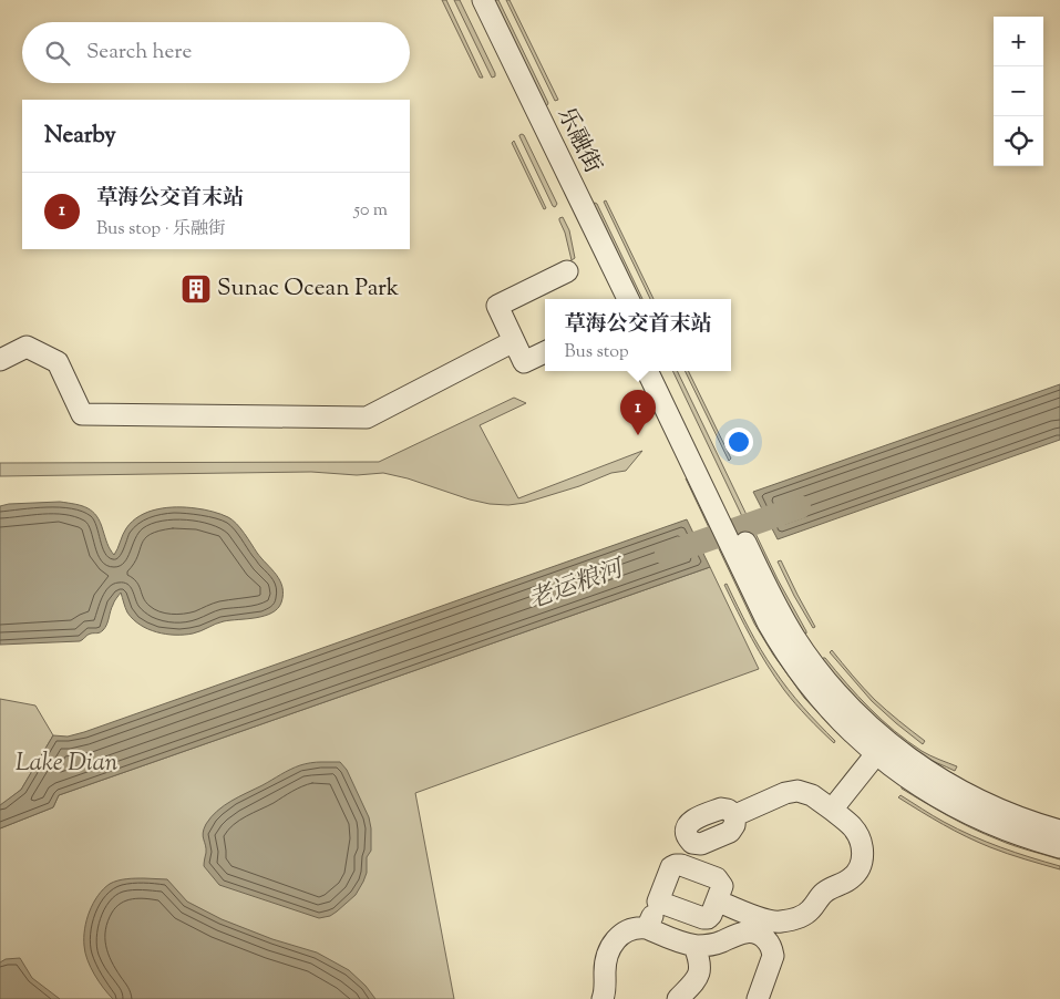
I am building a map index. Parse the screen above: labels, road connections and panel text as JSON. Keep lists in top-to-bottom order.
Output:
{
  "streets": {
    "street": ["乐融街"]
  },
  "water": ["老运粮河", "Lake Dian"],
  "places": {
    "building": ["Sunac Ocean Park"]
  },
  "page": {
    "map_buttons": ["+", "−"],
    "search": "Search here",
    "heading": "Nearby",
    "list": [
      {
        "mark": "1",
        "name": "草海公交首末站",
        "note": "Bus stop · 乐融街",
        "value": "50 m"
      }
    ],
    "popup": ["草海公交首末站", "Bus stop"],
    "pins": "1"
  }
}
